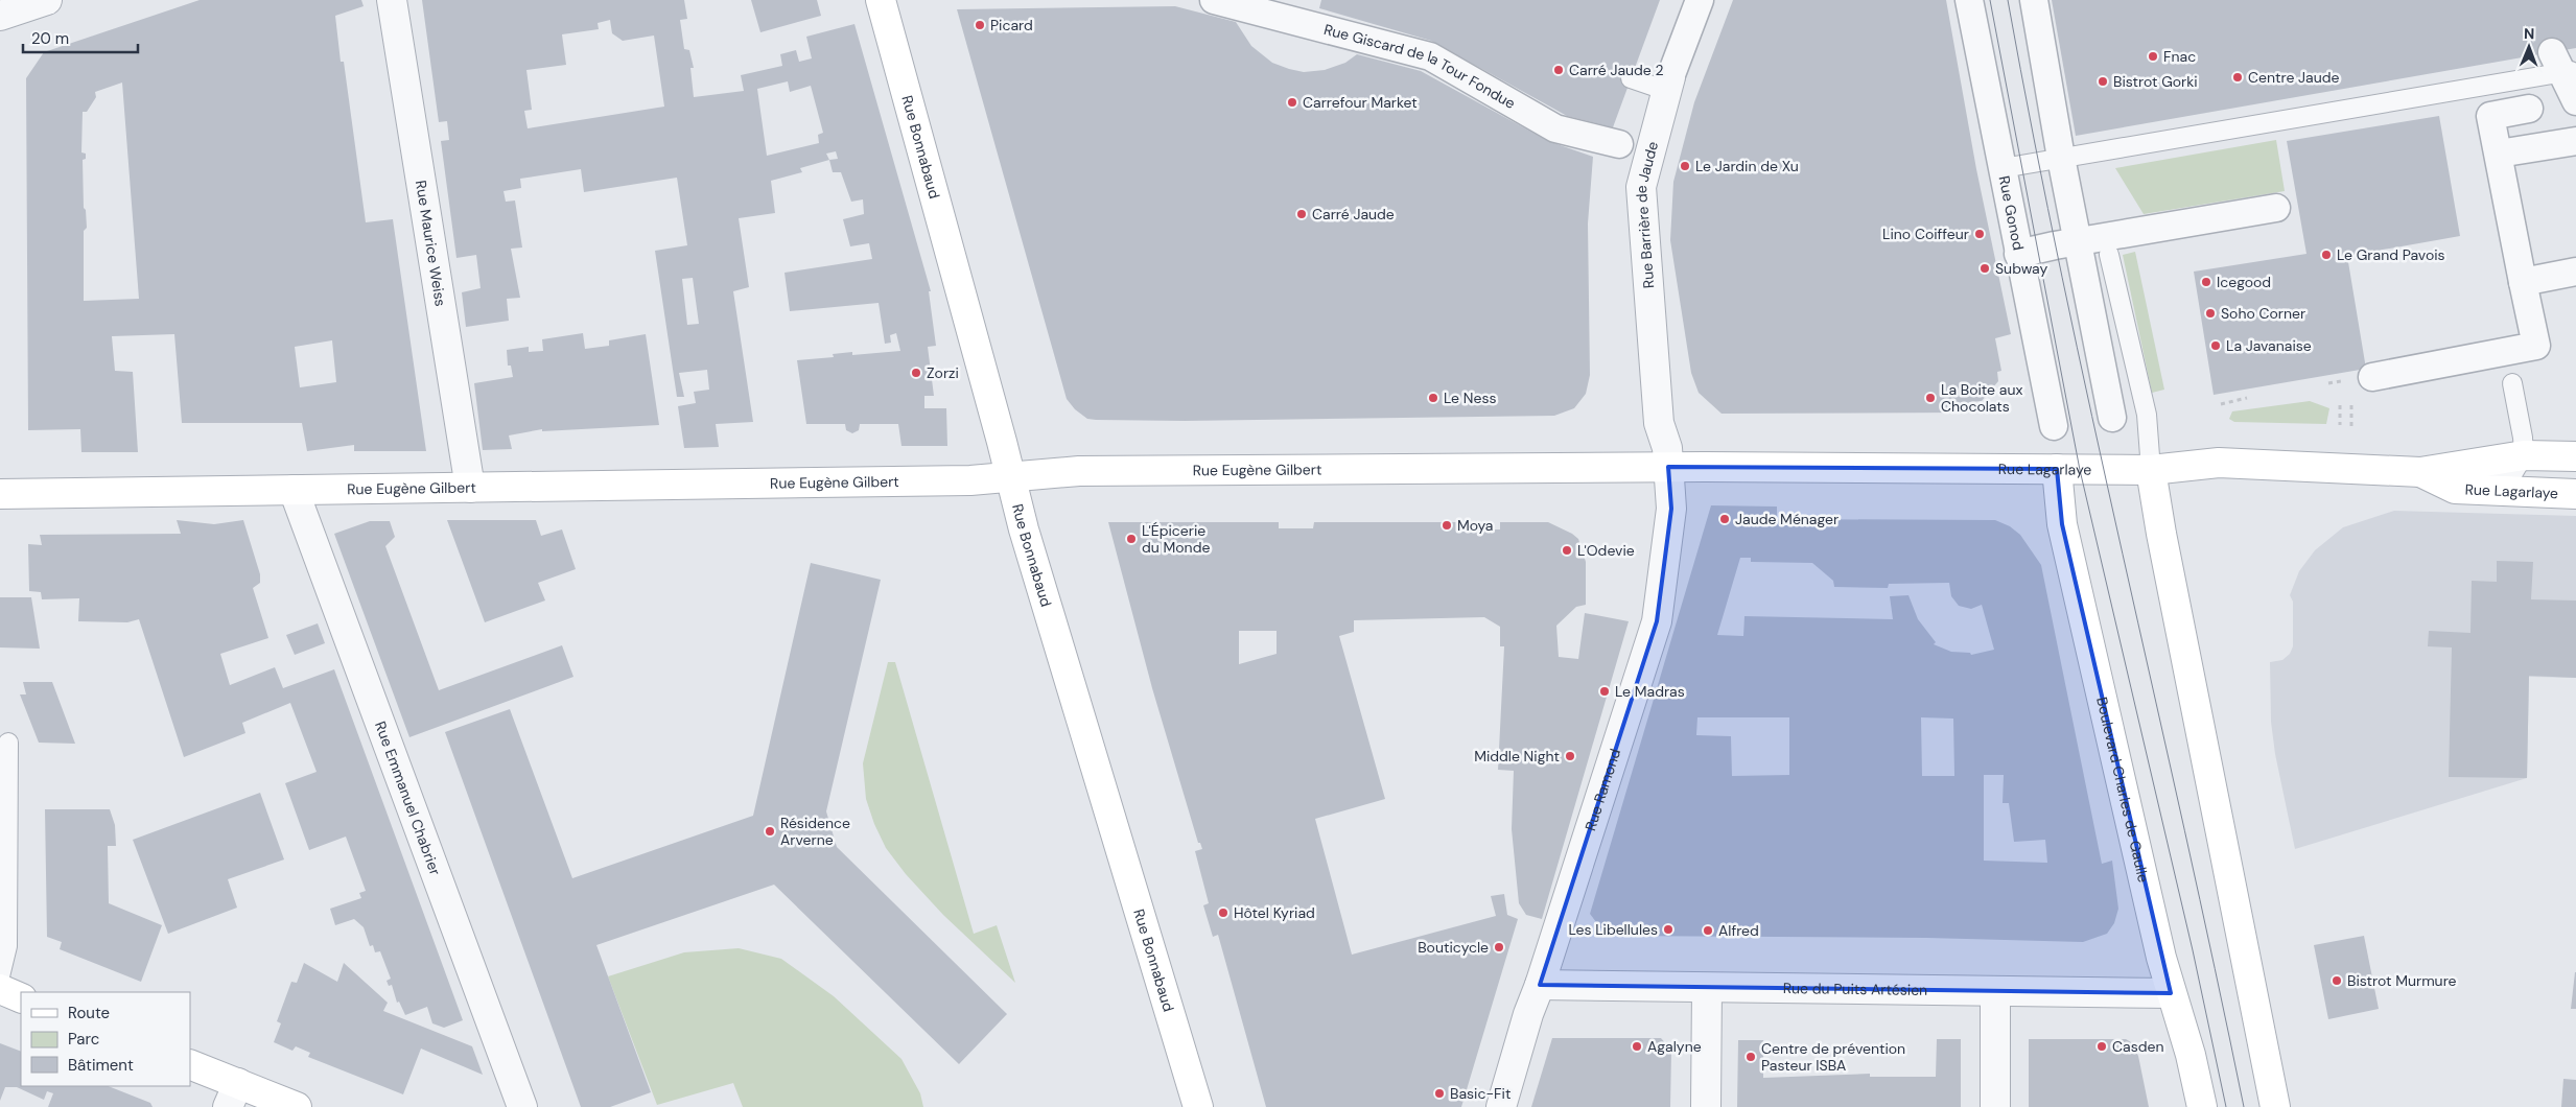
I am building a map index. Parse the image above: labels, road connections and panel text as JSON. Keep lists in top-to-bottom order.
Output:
{
  "streets": {
    "main road": [
      "Rue Bonnabaud",
      "Rue Lagarlaye",
      "Rue Eugène Gilbert",
      "Boulevard Charles de Gaulle"
    ],
    "street": [
      "Rue Giscard de la Tour Fondue",
      "Rue Gonod",
      "Rue Barrière de Jaude",
      "Rue Maurice Weiss",
      "Rue Ramond",
      "Rue Emmanuel Chabrier",
      "Rue du Puits Artésien"
    ]
  },
  "crossings": [
    ["Rue Bonnabaud", "Rue Eugène Gilbert"],
    ["Rue Barrière de Jaude", "Rue Lagarlaye"],
    ["Rue Barrière de Jaude", "Rue Eugène Gilbert"],
    ["Rue Barrière de Jaude", "Rue Ramond"],
    ["Rue Maurice Weiss", "Rue Eugène Gilbert"],
    ["Rue Lagarlaye", "Rue Eugène Gilbert"],
    ["Rue Lagarlaye", "Boulevard Charles de Gaulle"],
    ["Rue Lagarlaye", "Rue Ramond"],
    ["Rue Eugène Gilbert", "Rue Ramond"],
    ["Rue Eugène Gilbert", "Rue Emmanuel Chabrier"],
    ["Boulevard Charles de Gaulle", "Rue du Puits Artésien"],
    ["Rue Ramond", "Rue du Puits Artésien"]
  ],
  "places": [
    "Picard",
    "Fnac",
    "Carré Jaude 2",
    "Centre Jaude",
    "Bistrot Gorki",
    "Carrefour Market",
    "Le Jardin de Xu",
    "Carré Jaude",
    "Lino Coiffeur",
    "Le Grand Pavois",
    "Subway",
    "Icegood",
    "Soho Corner",
    "La Javanaise",
    "Zorzi",
    "Le Ness",
    "La Boite aux Chocolats",
    "Jaude Ménager",
    "Moya",
    "L'Épicerie du Monde",
    "L'Odevie",
    "Le Madras",
    "Middle Night",
    "Résidence Arverne",
    "Hôtel Kyriad",
    "Les Libellules",
    "Alfred",
    "Bouticycle",
    "Bistrot Murmure",
    "Agalyne",
    "Casden",
    "Centre de prévention Pasteur ISBA",
    "Basic-Fit"
  ],
  "legend": ["Route", "Parc", "Bâtiment"],
  "scale_bar": "20 m",
  "north": "top"
}
